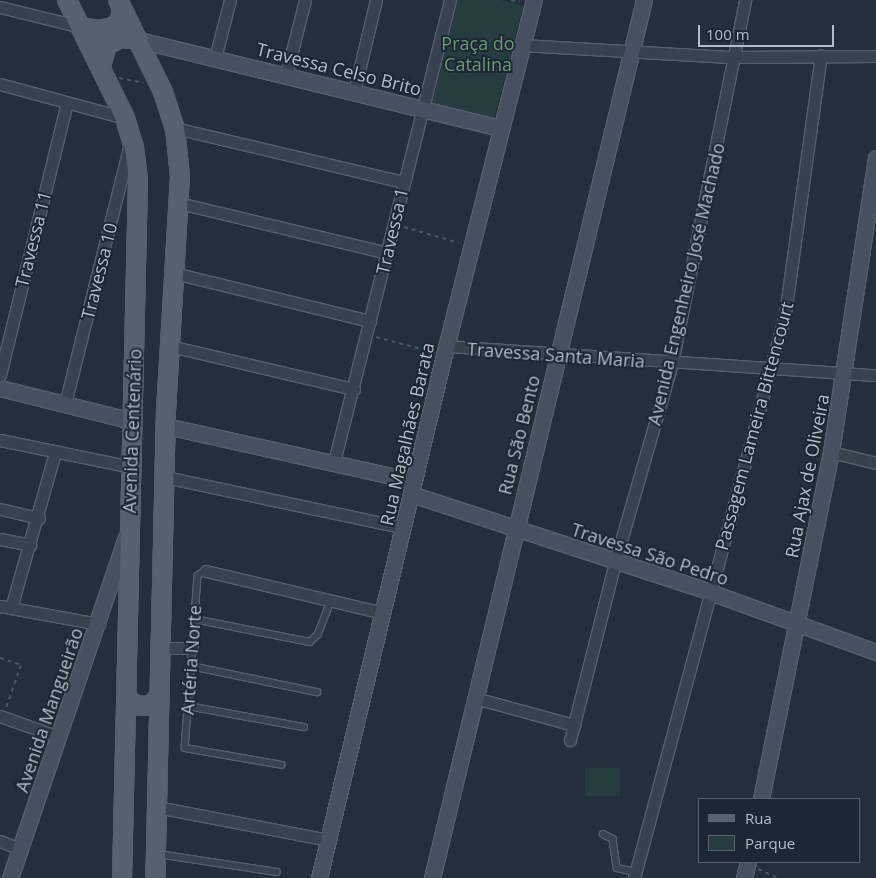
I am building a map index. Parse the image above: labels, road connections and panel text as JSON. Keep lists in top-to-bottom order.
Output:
{
  "streets": {
    "main road": ["Avenida Centenário"],
    "street": [
      "Travessa Celso Brito",
      "Travessa 1",
      "Travessa 11",
      "Travessa 10",
      "Avenida Engenheiro José Machado",
      "Travessa Santa Maria",
      "Passagem Lameira Bittencourt",
      "Rua Magalhães Barata",
      "Rua São Bento",
      "Rua Ajax de Oliveira",
      "Travessa São Pedro",
      "Avenida Mangueirão"
    ],
    "lane": ["Artéria Norte"]
  },
  "crossings": [
    ["Travessa Celso Brito", "Travessa 1"],
    ["Travessa Celso Brito", "Avenida Centenário"],
    ["Travessa Celso Brito", "Rua Magalhães Barata"],
    ["Travessa 1", "Travessa São Pedro"],
    ["Travessa 10", "Avenida Centenário"],
    ["Avenida Engenheiro José Machado", "Travessa Santa Maria"],
    ["Avenida Engenheiro José Machado", "Travessa São Pedro"],
    ["Travessa Santa Maria", "Passagem Lameira Bittencourt"],
    ["Travessa Santa Maria", "Rua Magalhães Barata"],
    ["Travessa Santa Maria", "Rua São Bento"],
    ["Travessa Santa Maria", "Rua Ajax de Oliveira"],
    ["Passagem Lameira Bittencourt", "Travessa São Pedro"],
    ["Avenida Centenário", "Travessa São Pedro"],
    ["Avenida Centenário", "Avenida Mangueirão"],
    ["Rua Magalhães Barata", "Travessa São Pedro"],
    ["Rua São Bento", "Travessa São Pedro"],
    ["Rua Ajax de Oliveira", "Travessa São Pedro"]
  ],
  "parks": ["Praça do Catalina"],
  "legend": ["Rua", "Parque"],
  "scale_bar": "100 m"
}
